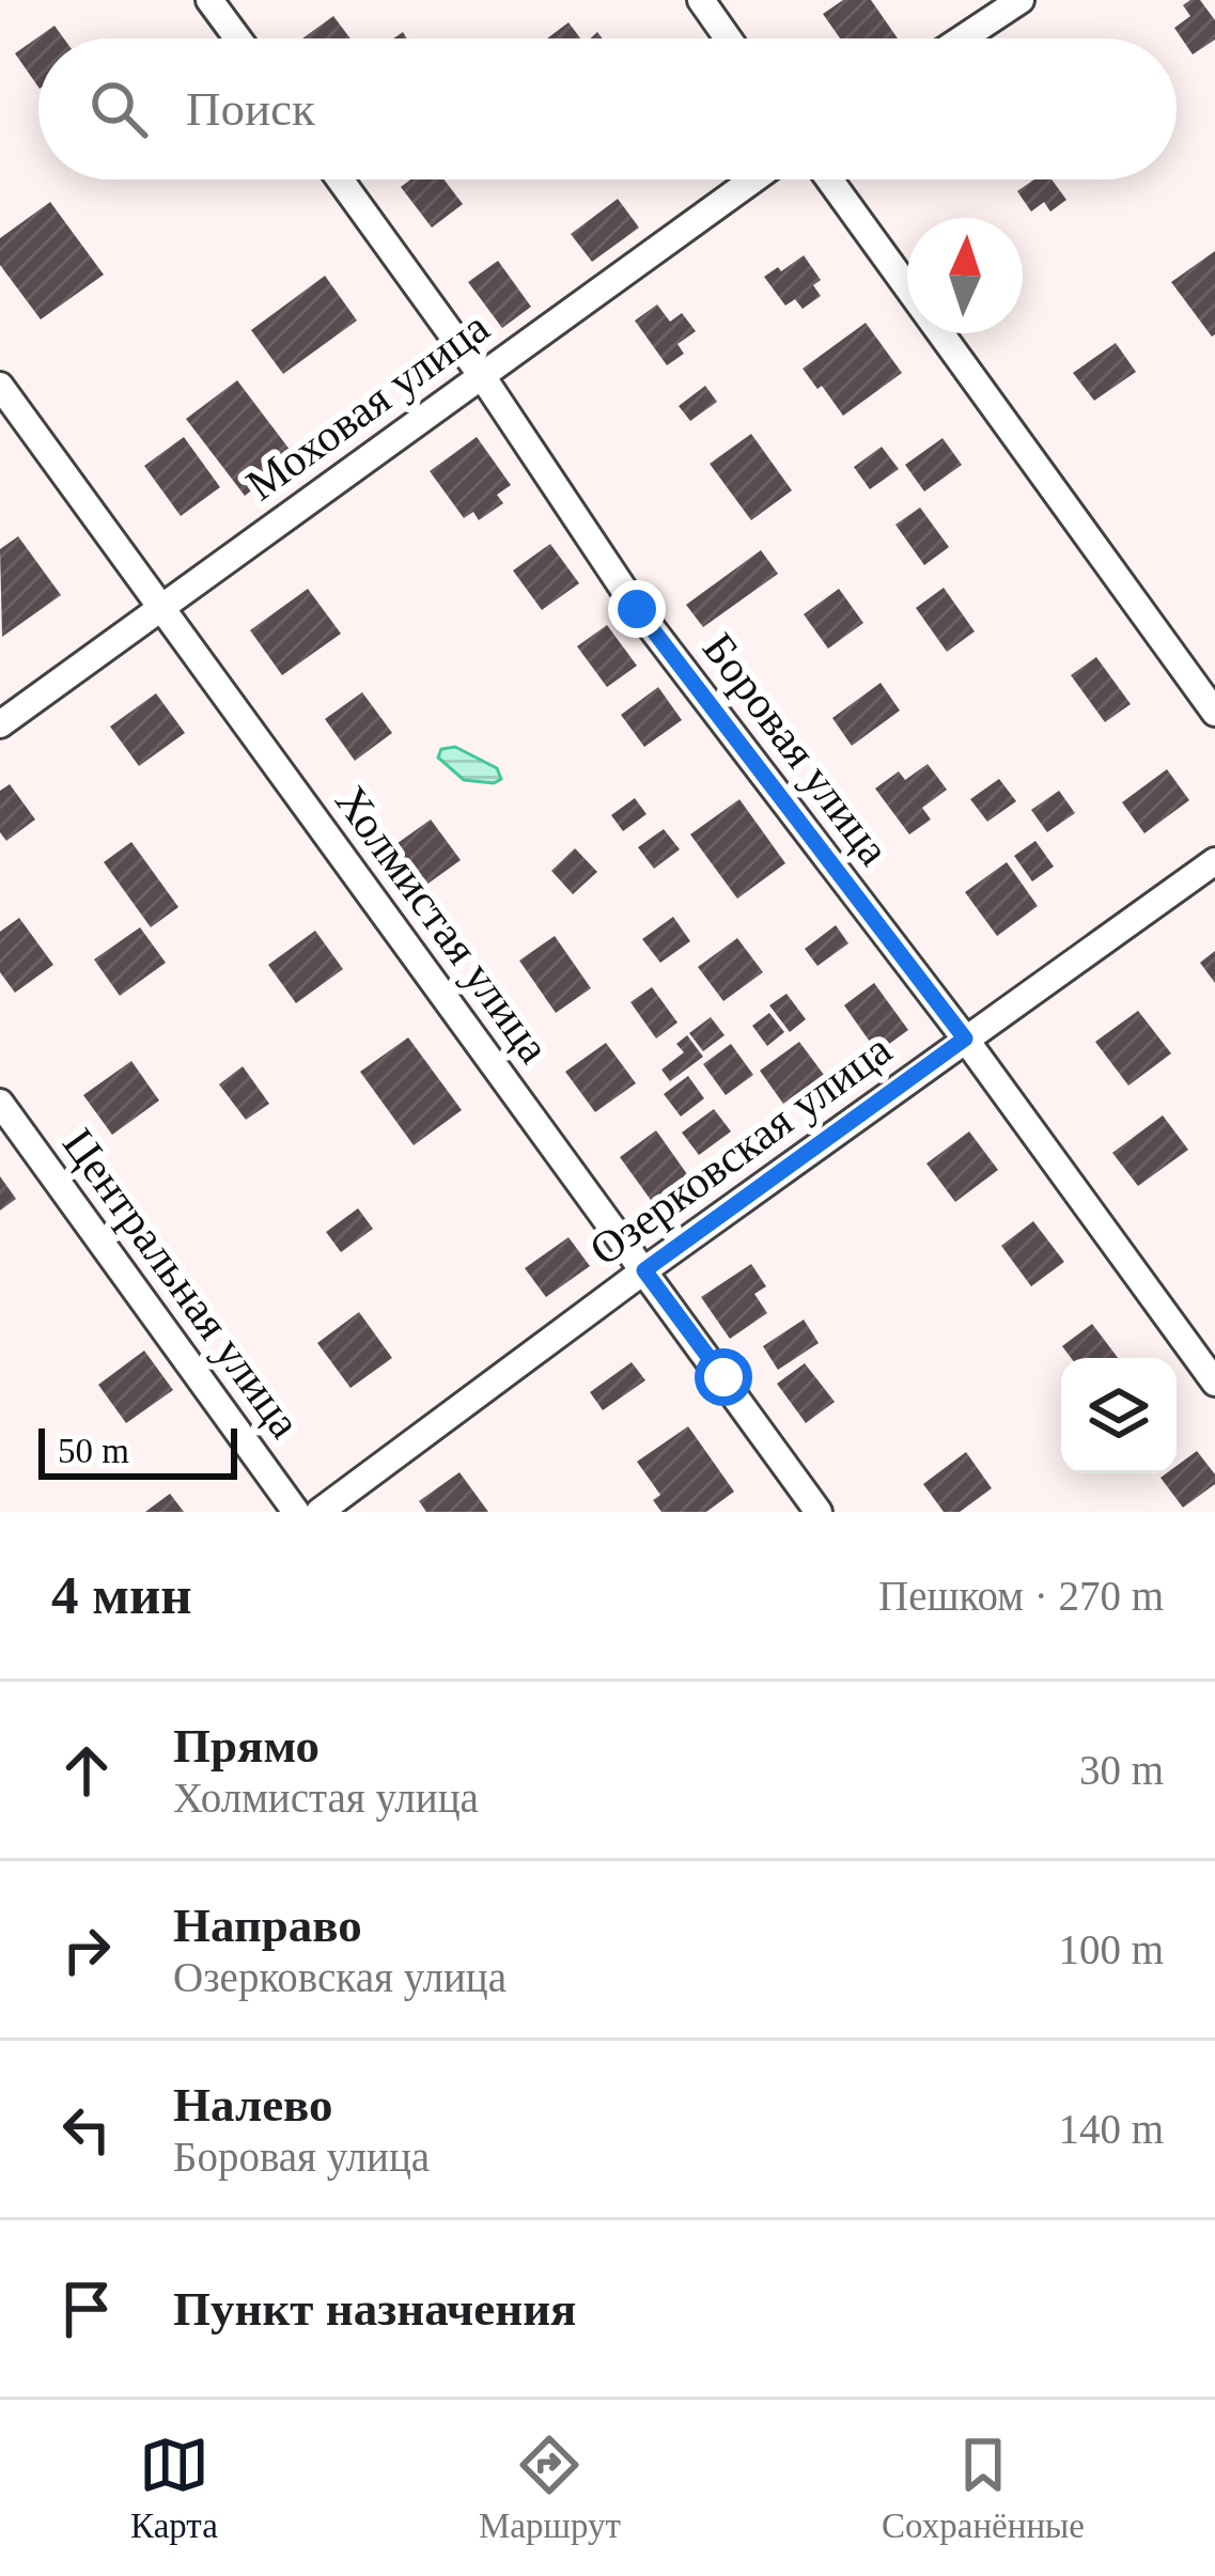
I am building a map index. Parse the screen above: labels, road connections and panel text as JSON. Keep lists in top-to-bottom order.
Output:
{
  "streets": {
    "street": [
      "Моховая улица",
      "Боровая улица",
      "Холмистая улица",
      "Озерковская улица",
      "Центральная улица"
    ]
  },
  "crossings": [
    ["Моховая улица", "Боровая улица"],
    ["Моховая улица", "Холмистая улица"],
    ["Боровая улица", "Озерковская улица"],
    ["Холмистая улица", "Озерковская улица"]
  ],
  "scale_bar": "50 m",
  "north": "top",
  "page": {
    "search": "Поиск",
    "scale": "50 m",
    "heading": ["4 мин", "Пешком · 270 m"],
    "list": [
      ["Прямо", "Холмистая улица", "30 m"],
      ["Направо", "Озерковская улица", "100 m"],
      ["Налево", "Боровая улица", "140 m"],
      "Пункт назначения"
    ],
    "nav": ["Карта", "Маршрут", "Сохранённые"]
  }
}
